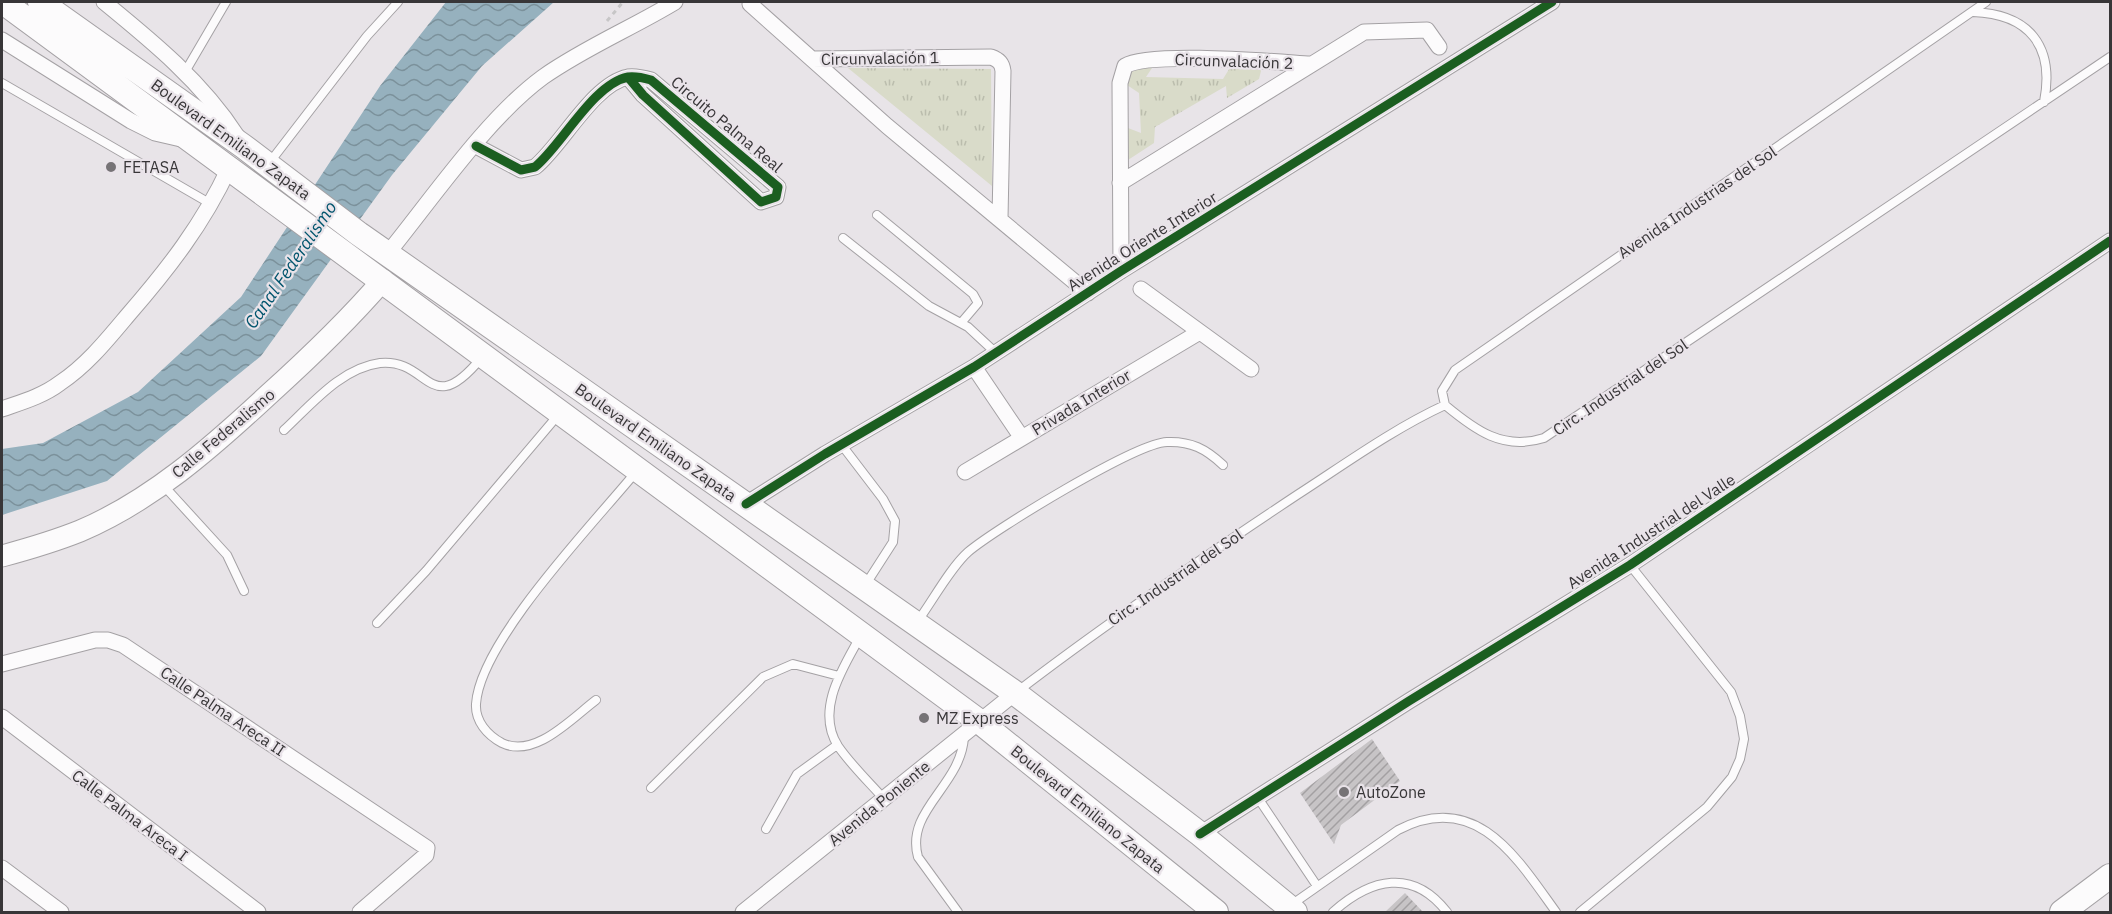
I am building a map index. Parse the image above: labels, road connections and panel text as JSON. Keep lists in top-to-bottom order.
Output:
{
  "streets": {
    "main road": ["Boulevard Emiliano Zapata", "Calle Federalismo"],
    "street": [
      "Circunvalación 1",
      "Circunvalación 2",
      "Circuito Palma Real",
      "Avenida Oriente Interior",
      "Privada Interior",
      "Avenida Industrial del Valle",
      "Calle Palma Areca II",
      "Avenida Poniente",
      "Calle Palma Areca I"
    ],
    "lane": ["Avenida Industrias del Sol", "Circ. Industrial del Sol"]
  },
  "crossings": [
    ["Circunvalación 1", "Avenida Oriente Interior"],
    ["Circunvalación 2", "Avenida Oriente Interior"],
    ["Boulevard Emiliano Zapata", "Avenida Oriente Interior"],
    ["Boulevard Emiliano Zapata", "Circ. Industrial del Sol"],
    ["Boulevard Emiliano Zapata", "Calle Federalismo"],
    ["Boulevard Emiliano Zapata", "Avenida Industrial del Valle"],
    ["Boulevard Emiliano Zapata", "Avenida Poniente"],
    ["Avenida Industrias del Sol", "Circ. Industrial del Sol"],
    ["Circ. Industrial del Sol", "Avenida Poniente"]
  ],
  "water": ["Canal Federalismo"],
  "places": ["FETASA", "MZ Express", "AutoZone"]
}
